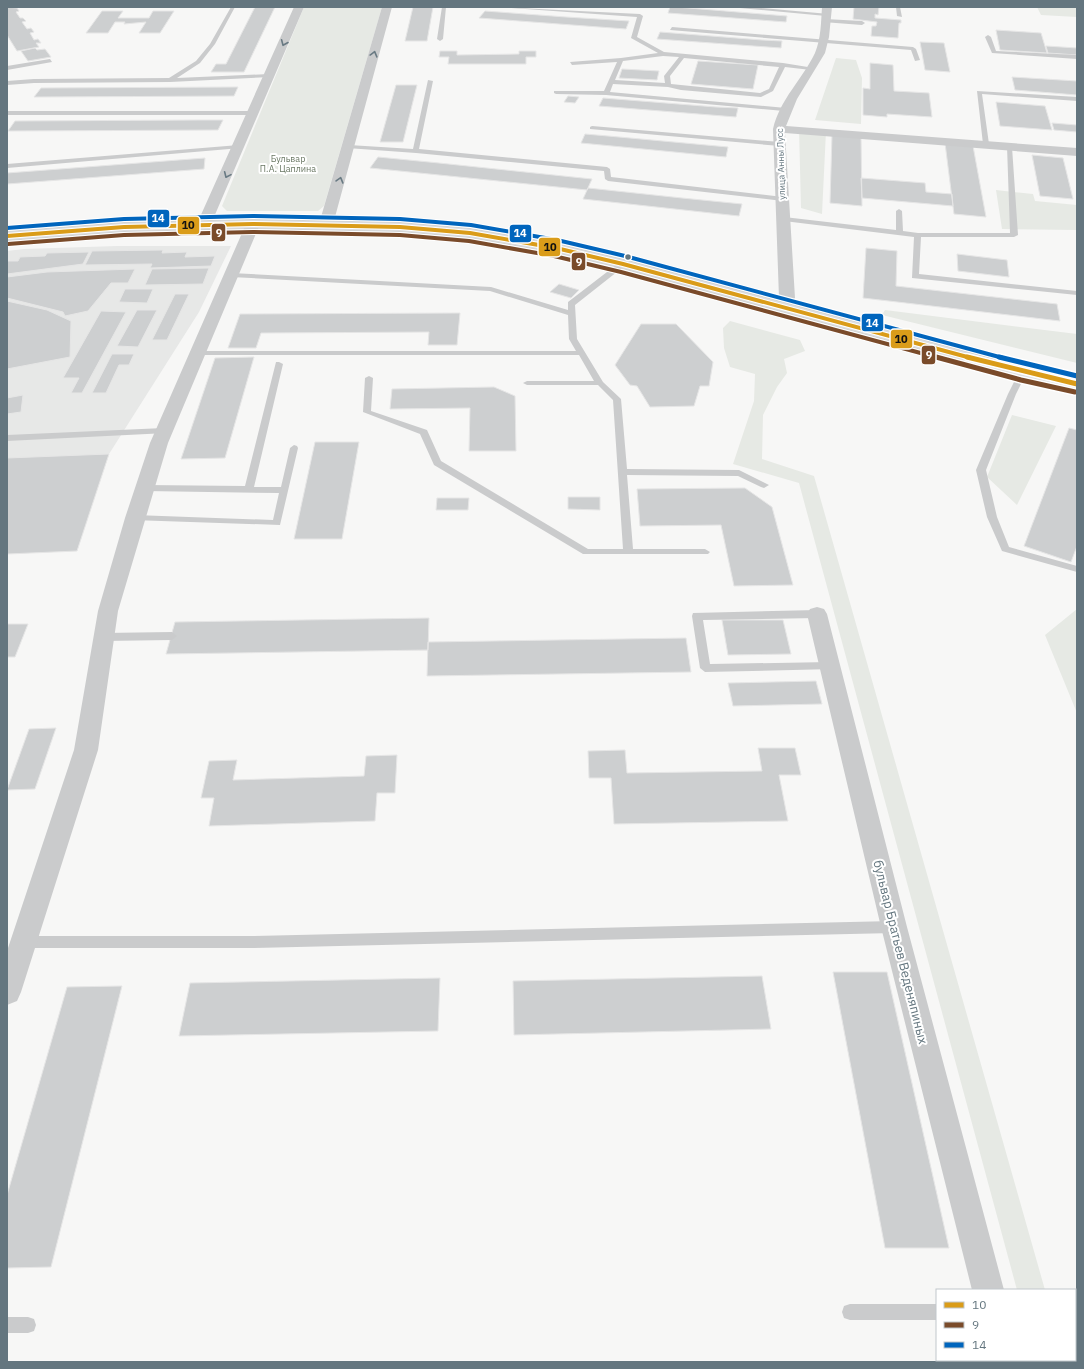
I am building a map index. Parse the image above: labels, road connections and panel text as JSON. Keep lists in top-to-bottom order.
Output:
{
  "streets": {
    "street": ["улица Анны Лусс", "бульвар Братьев Веденяпиных"]
  },
  "parks": ["Бульвар П.А. Цаплина"],
  "lines": ["transit line 14", "transit line 10", "transit line 9"],
  "legend": ["10", "9", "14"]
}
